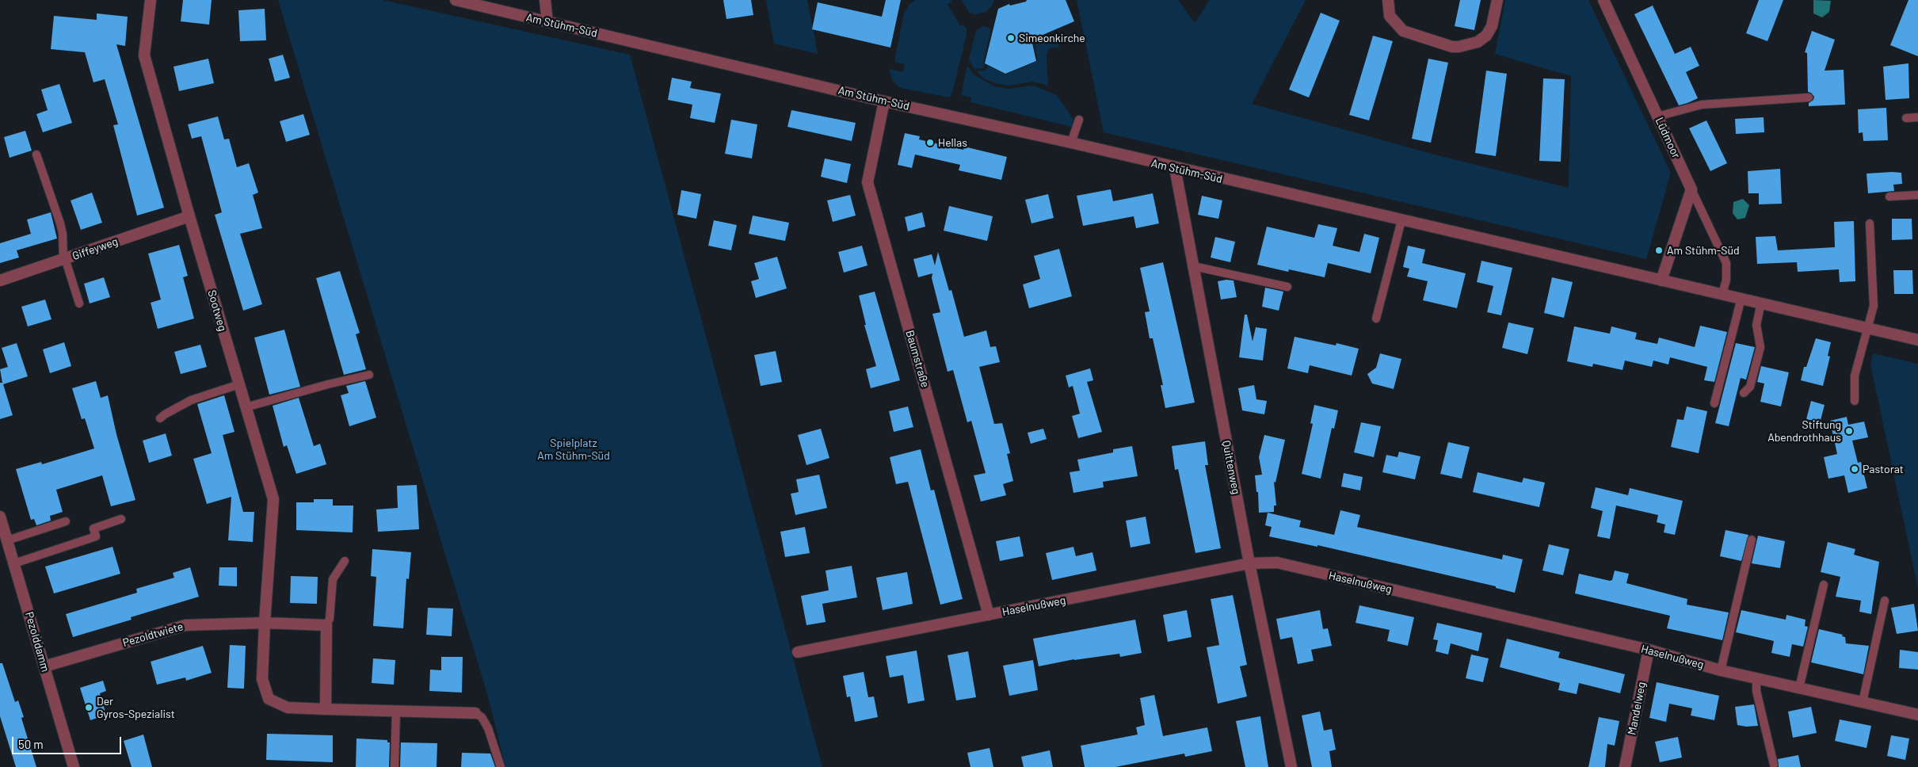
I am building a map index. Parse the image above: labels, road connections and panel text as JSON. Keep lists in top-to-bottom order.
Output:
{
  "streets": {
    "street": [
      "Am Stühm-Süd",
      "Lüdmoor",
      "Giffeyweg",
      "Sootweg",
      "Baumstraße",
      "Quittenweg",
      "Haselnußweg",
      "Pezoldtwiete",
      "Pezolddamm",
      "Mandelweg"
    ]
  },
  "crossings": [
    ["Am Stühm-Süd", "Baumstraße"],
    ["Am Stühm-Süd", "Quittenweg"],
    ["Giffeyweg", "Sootweg"],
    ["Sootweg", "Pezoldtwiete"],
    ["Baumstraße", "Haselnußweg"],
    ["Quittenweg", "Haselnußweg"],
    ["Haselnußweg", "Mandelweg"],
    ["Pezoldtwiete", "Pezolddamm"]
  ],
  "parks": ["Spielplatz Am Stühm-Süd"],
  "places": [
    "Simeonkirche",
    "Hellas",
    "Am Stühm-Süd",
    "Stiftung Abendrothhaus",
    "Pastorat",
    "Der Gyros-Spezialist"
  ],
  "scale_bar": "50 m"
}
